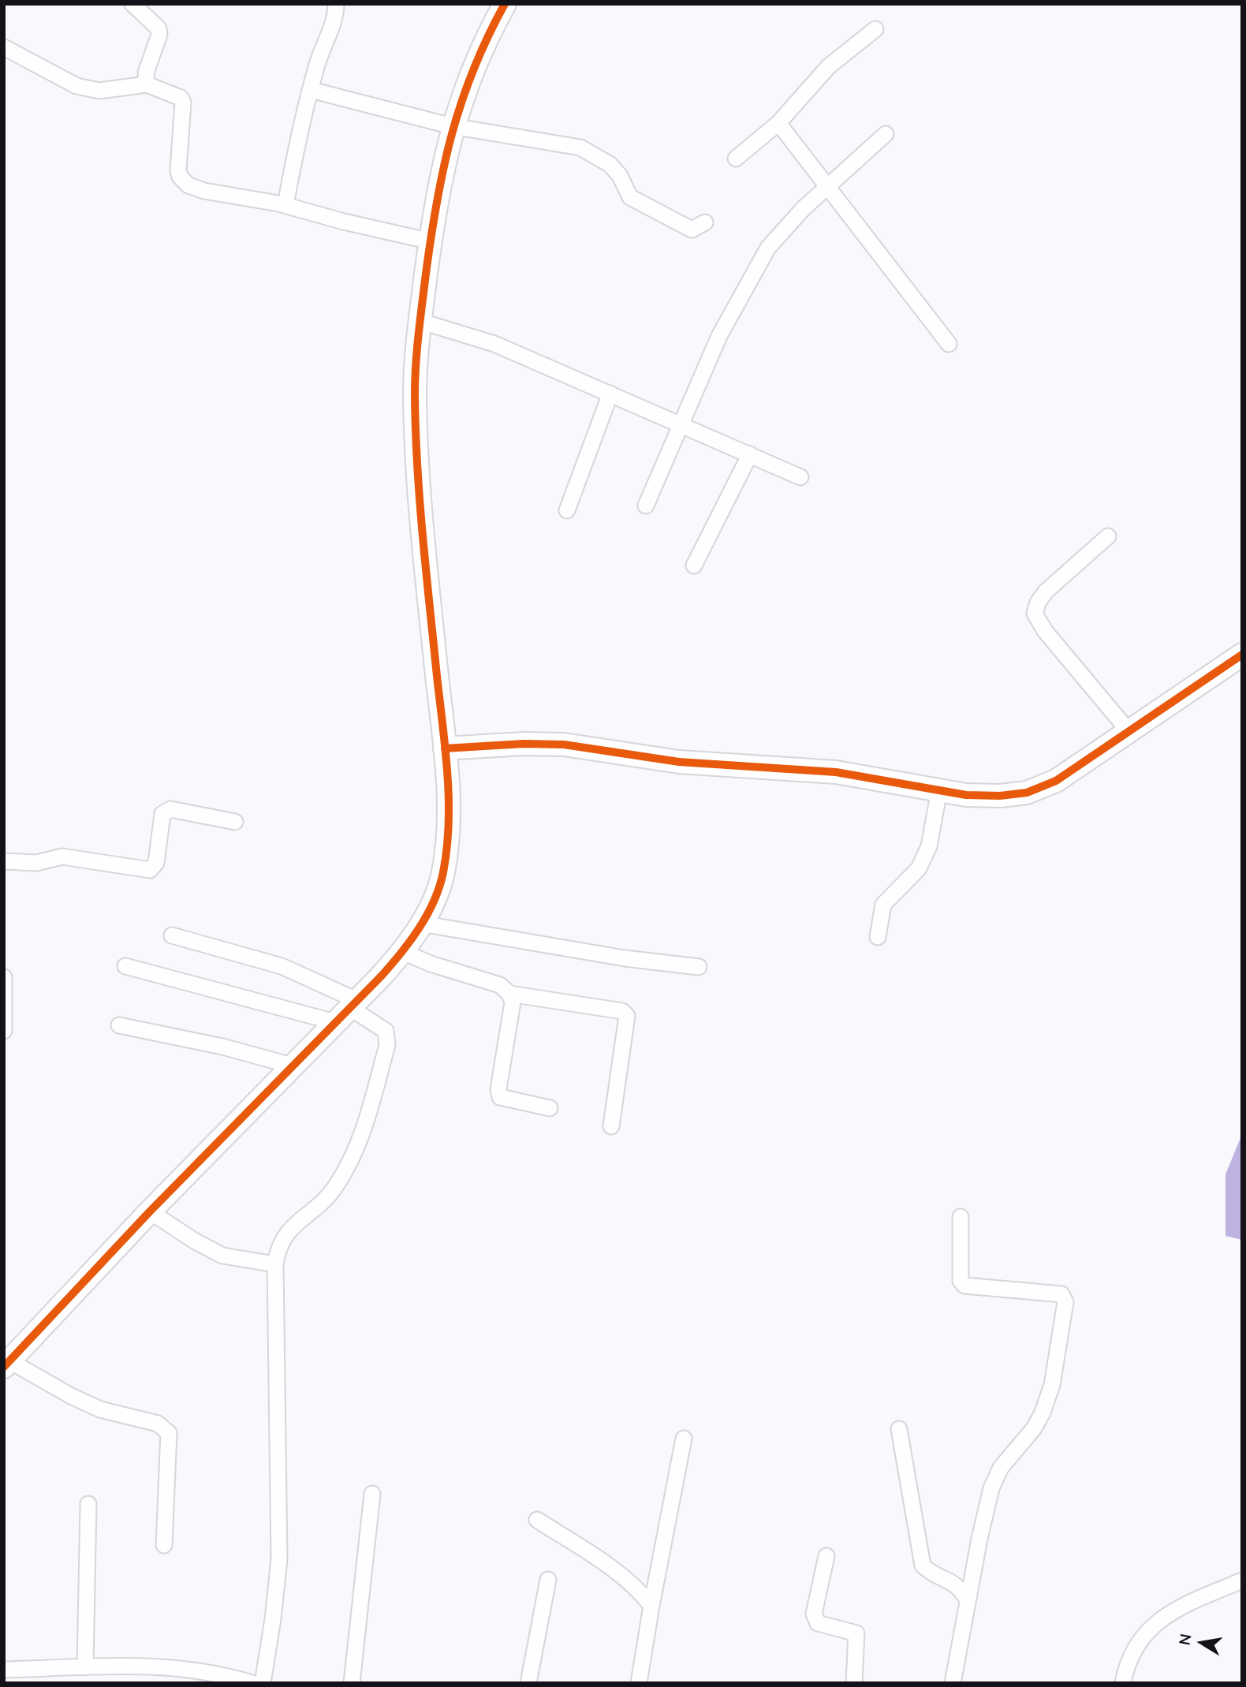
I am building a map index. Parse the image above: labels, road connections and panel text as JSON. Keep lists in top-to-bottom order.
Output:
{
  "north": "left"
}
